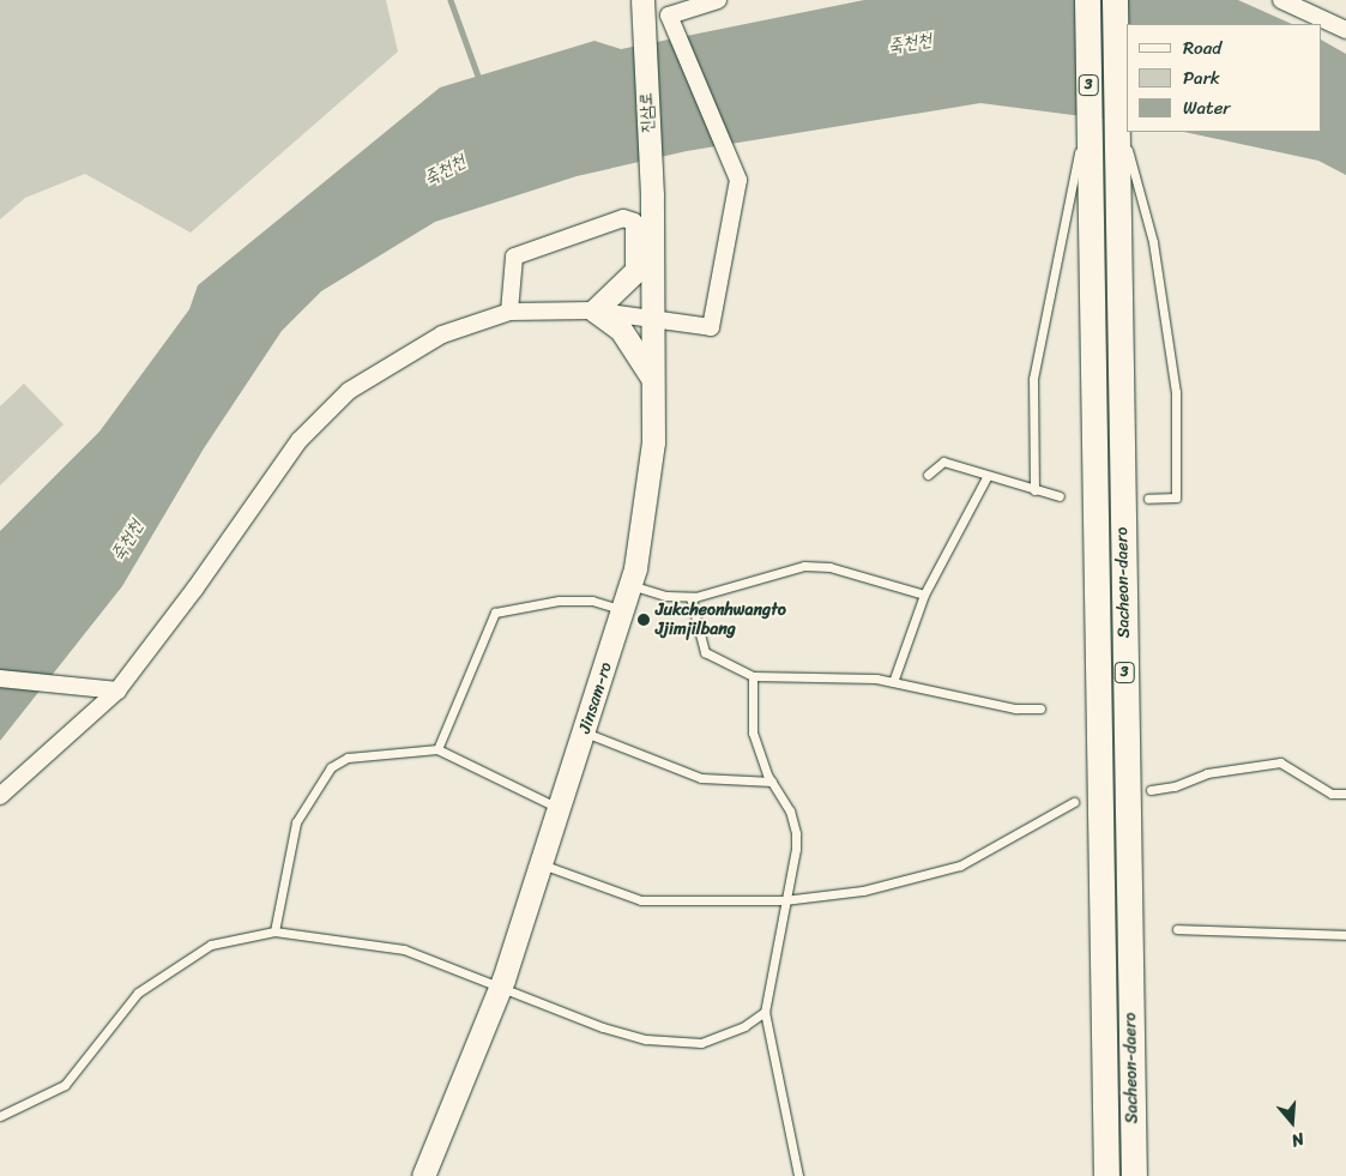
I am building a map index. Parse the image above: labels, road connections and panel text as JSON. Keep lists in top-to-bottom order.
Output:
{
  "streets": {
    "main road": ["3", "Sacheon-daero"],
    "street": ["진삼로", "Jinsam-ro"]
  },
  "crossings": [
    ["3", "Sacheon-daero"],
    ["진삼로", "Jinsam-ro"]
  ],
  "water": ["죽천천"],
  "places": ["Jukcheonhwangto Jjimjilbang"],
  "legend": ["Road", "Park", "Water"],
  "north": "bottom"
}
